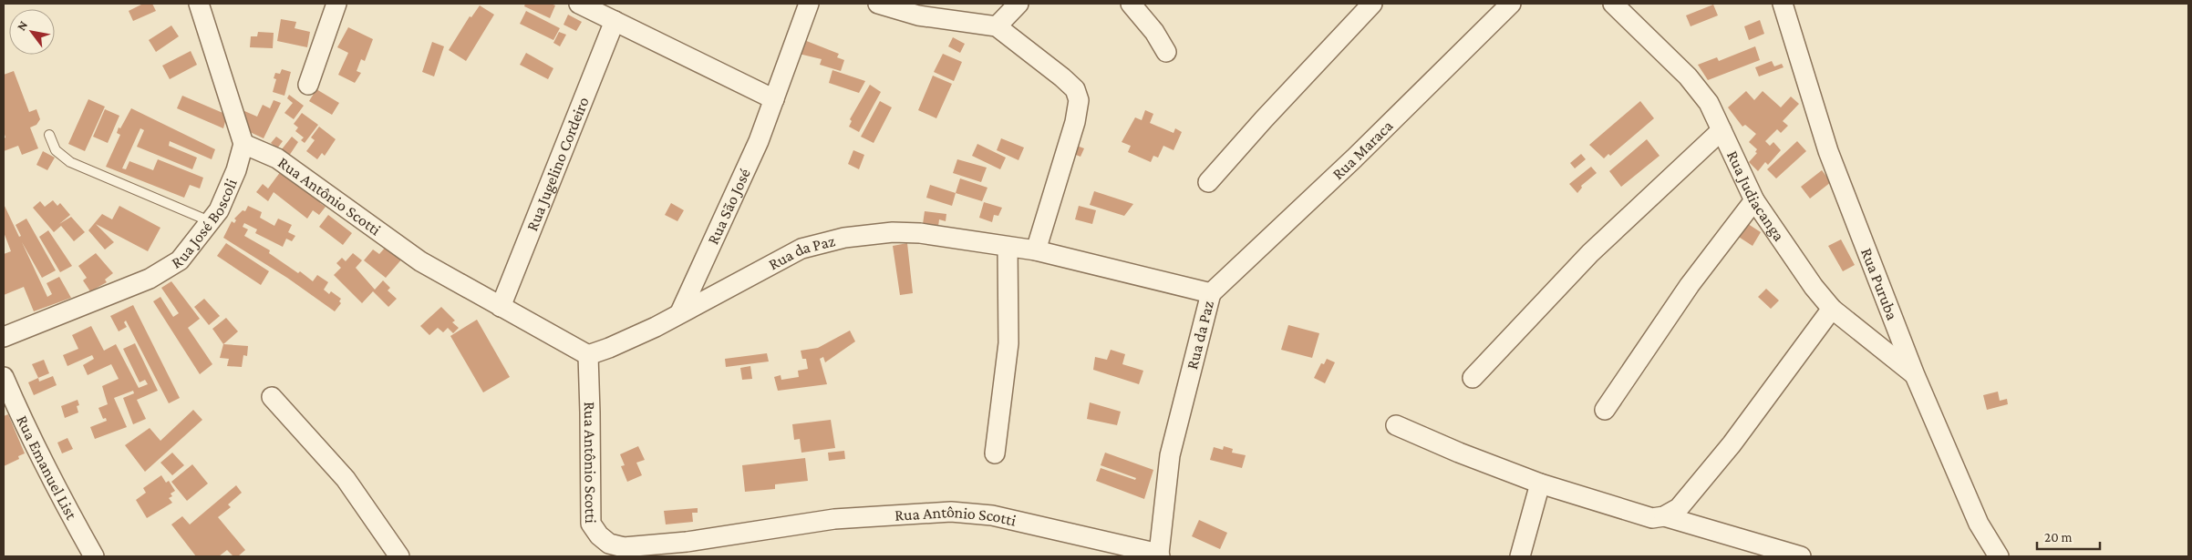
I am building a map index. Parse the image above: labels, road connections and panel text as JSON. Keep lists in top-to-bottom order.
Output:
{
  "streets": {
    "street": [
      "Rua Maraca",
      "Rua Jugelino Cordeiro",
      "Rua Judiacanga",
      "Rua Antônio Scotti",
      "Rua São José",
      "Rua José Boscoli",
      "Rua da Paz",
      "Rua Puruba",
      "Rua Emanuel List"
    ]
  },
  "crossings": [
    ["Rua Maraca", "Rua da Paz"],
    ["Rua Jugelino Cordeiro", "Rua Antônio Scotti"],
    ["Rua Judiacanga", "Rua Puruba"],
    ["Rua Antônio Scotti", "Rua José Boscoli"],
    ["Rua Antônio Scotti", "Rua da Paz"],
    ["Rua São José", "Rua da Paz"]
  ],
  "scale_bar": "20 m",
  "north": "top left"
}
